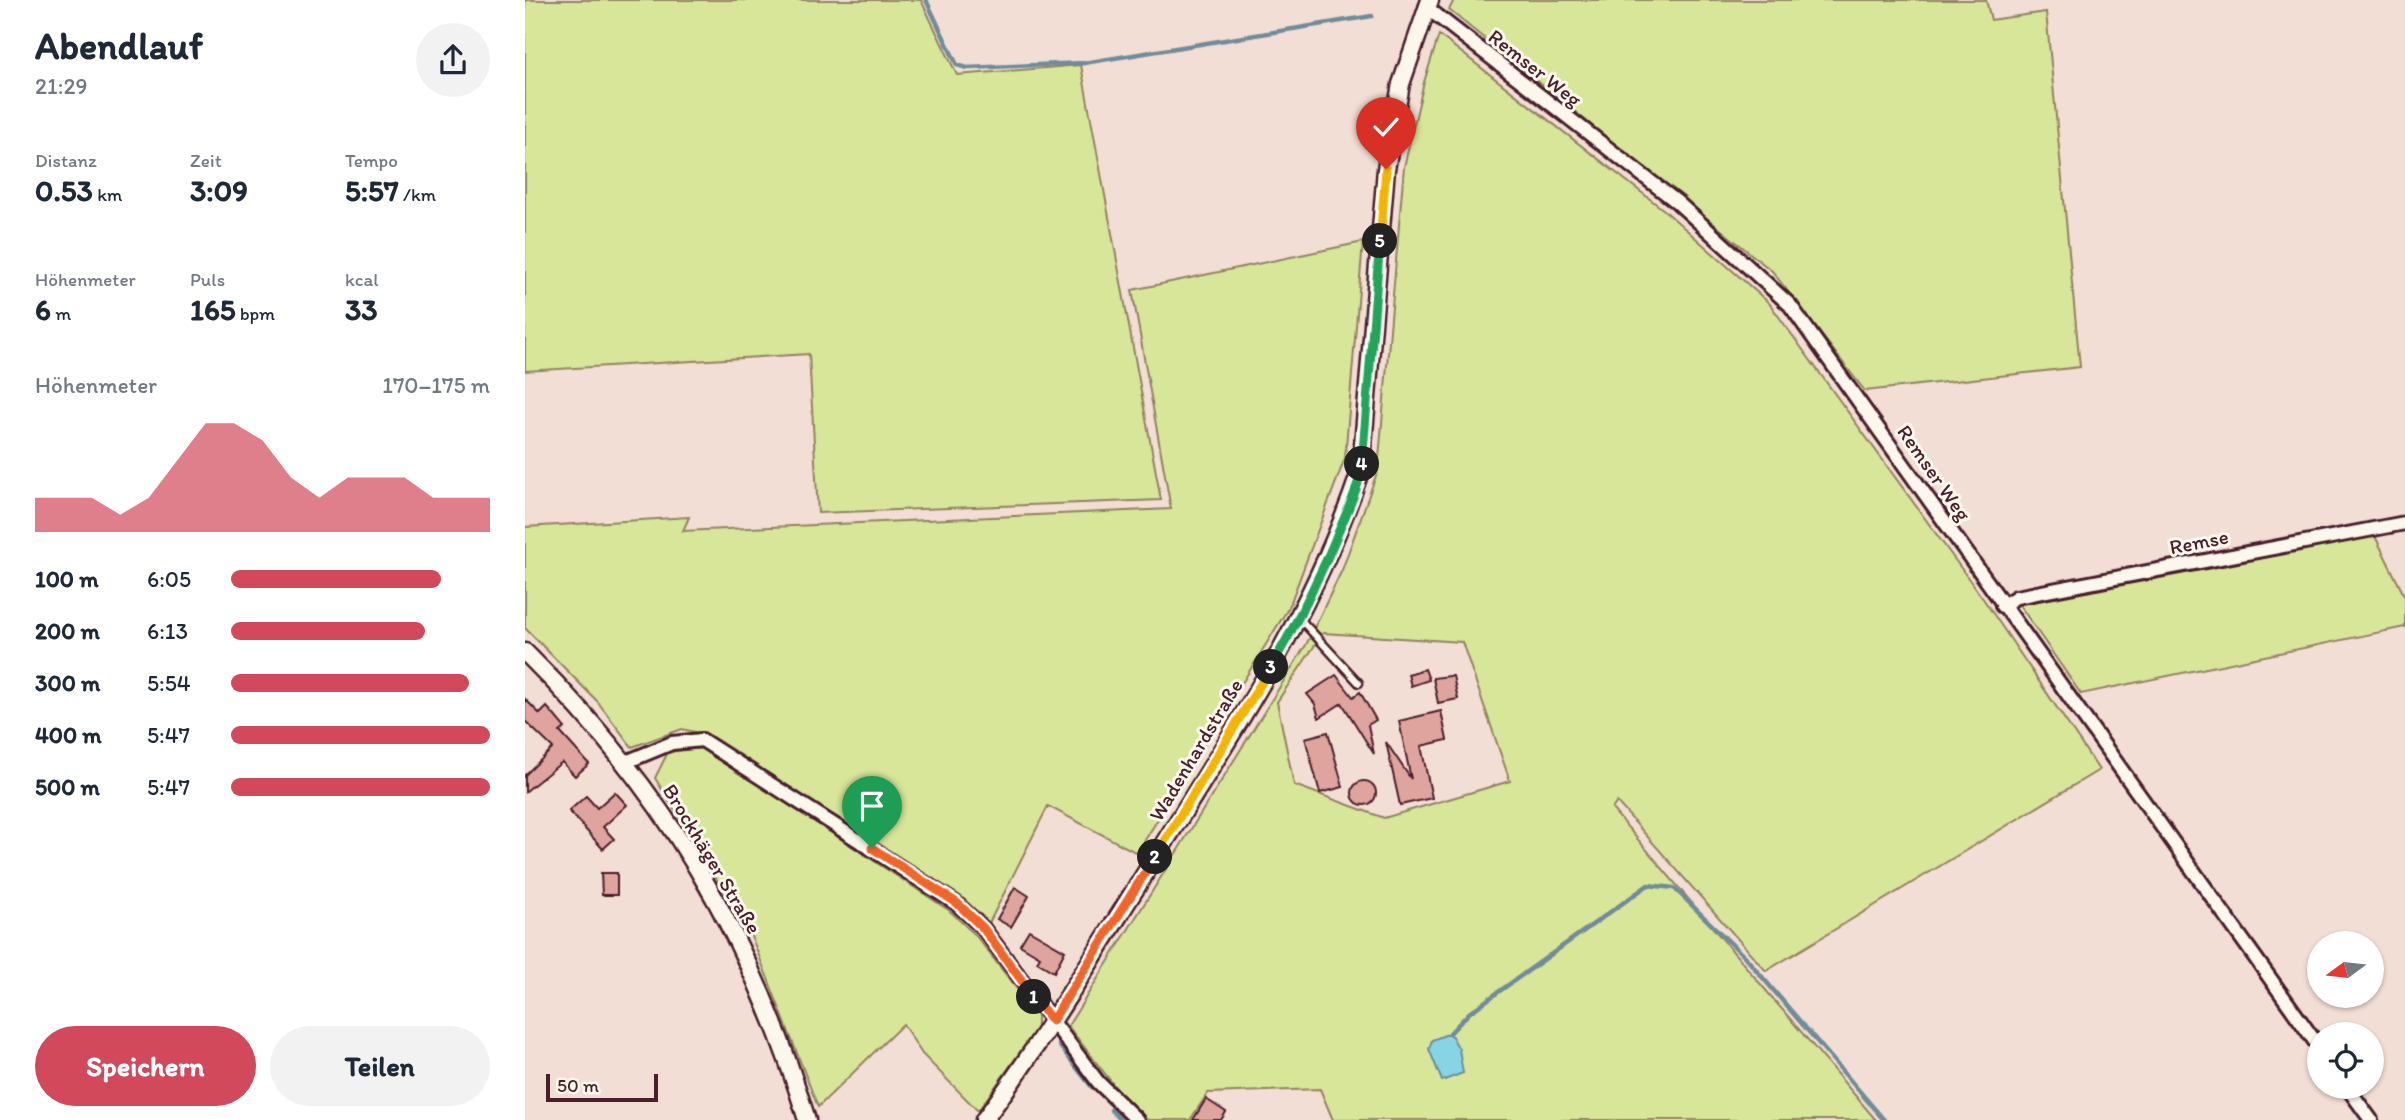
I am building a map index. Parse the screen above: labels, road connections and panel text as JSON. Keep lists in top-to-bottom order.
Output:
{
  "streets": {
    "street": [
      "Remser Weg",
      "Remse",
      "Wadenhardstraße",
      "Brockhäger Straße"
    ]
  },
  "crossings": [
    ["Remser Weg", "Remse"],
    ["Remser Weg", "Wadenhardstraße"]
  ],
  "scale_bar": "50 m",
  "north": "left",
  "page": {
    "heading": ["Abendlauf", "21:29"],
    "stats": [
      ["Distanz", "0.53 km"],
      ["Zeit", "3:09"],
      ["Tempo", "5:57 /km"],
      ["Höhenmeter", "6 m"],
      ["Puls", "165 bpm"],
      ["kcal", "33"]
    ],
    "pins": [
      "5",
      "4",
      "3",
      "2",
      "1"
    ],
    "chart": ["Höhenmeter", "170–175 m"],
    "list": [
      {
        "name": "100 m",
        "note": "6:05"
      },
      {
        "name": "200 m",
        "note": "6:13"
      },
      {
        "name": "300 m",
        "note": "5:54"
      },
      {
        "name": "400 m",
        "note": "5:47"
      },
      {
        "name": "500 m",
        "note": "5:47"
      }
    ],
    "buttons": ["Speichern", "Teilen"],
    "scale": "50 m"
  }
}
